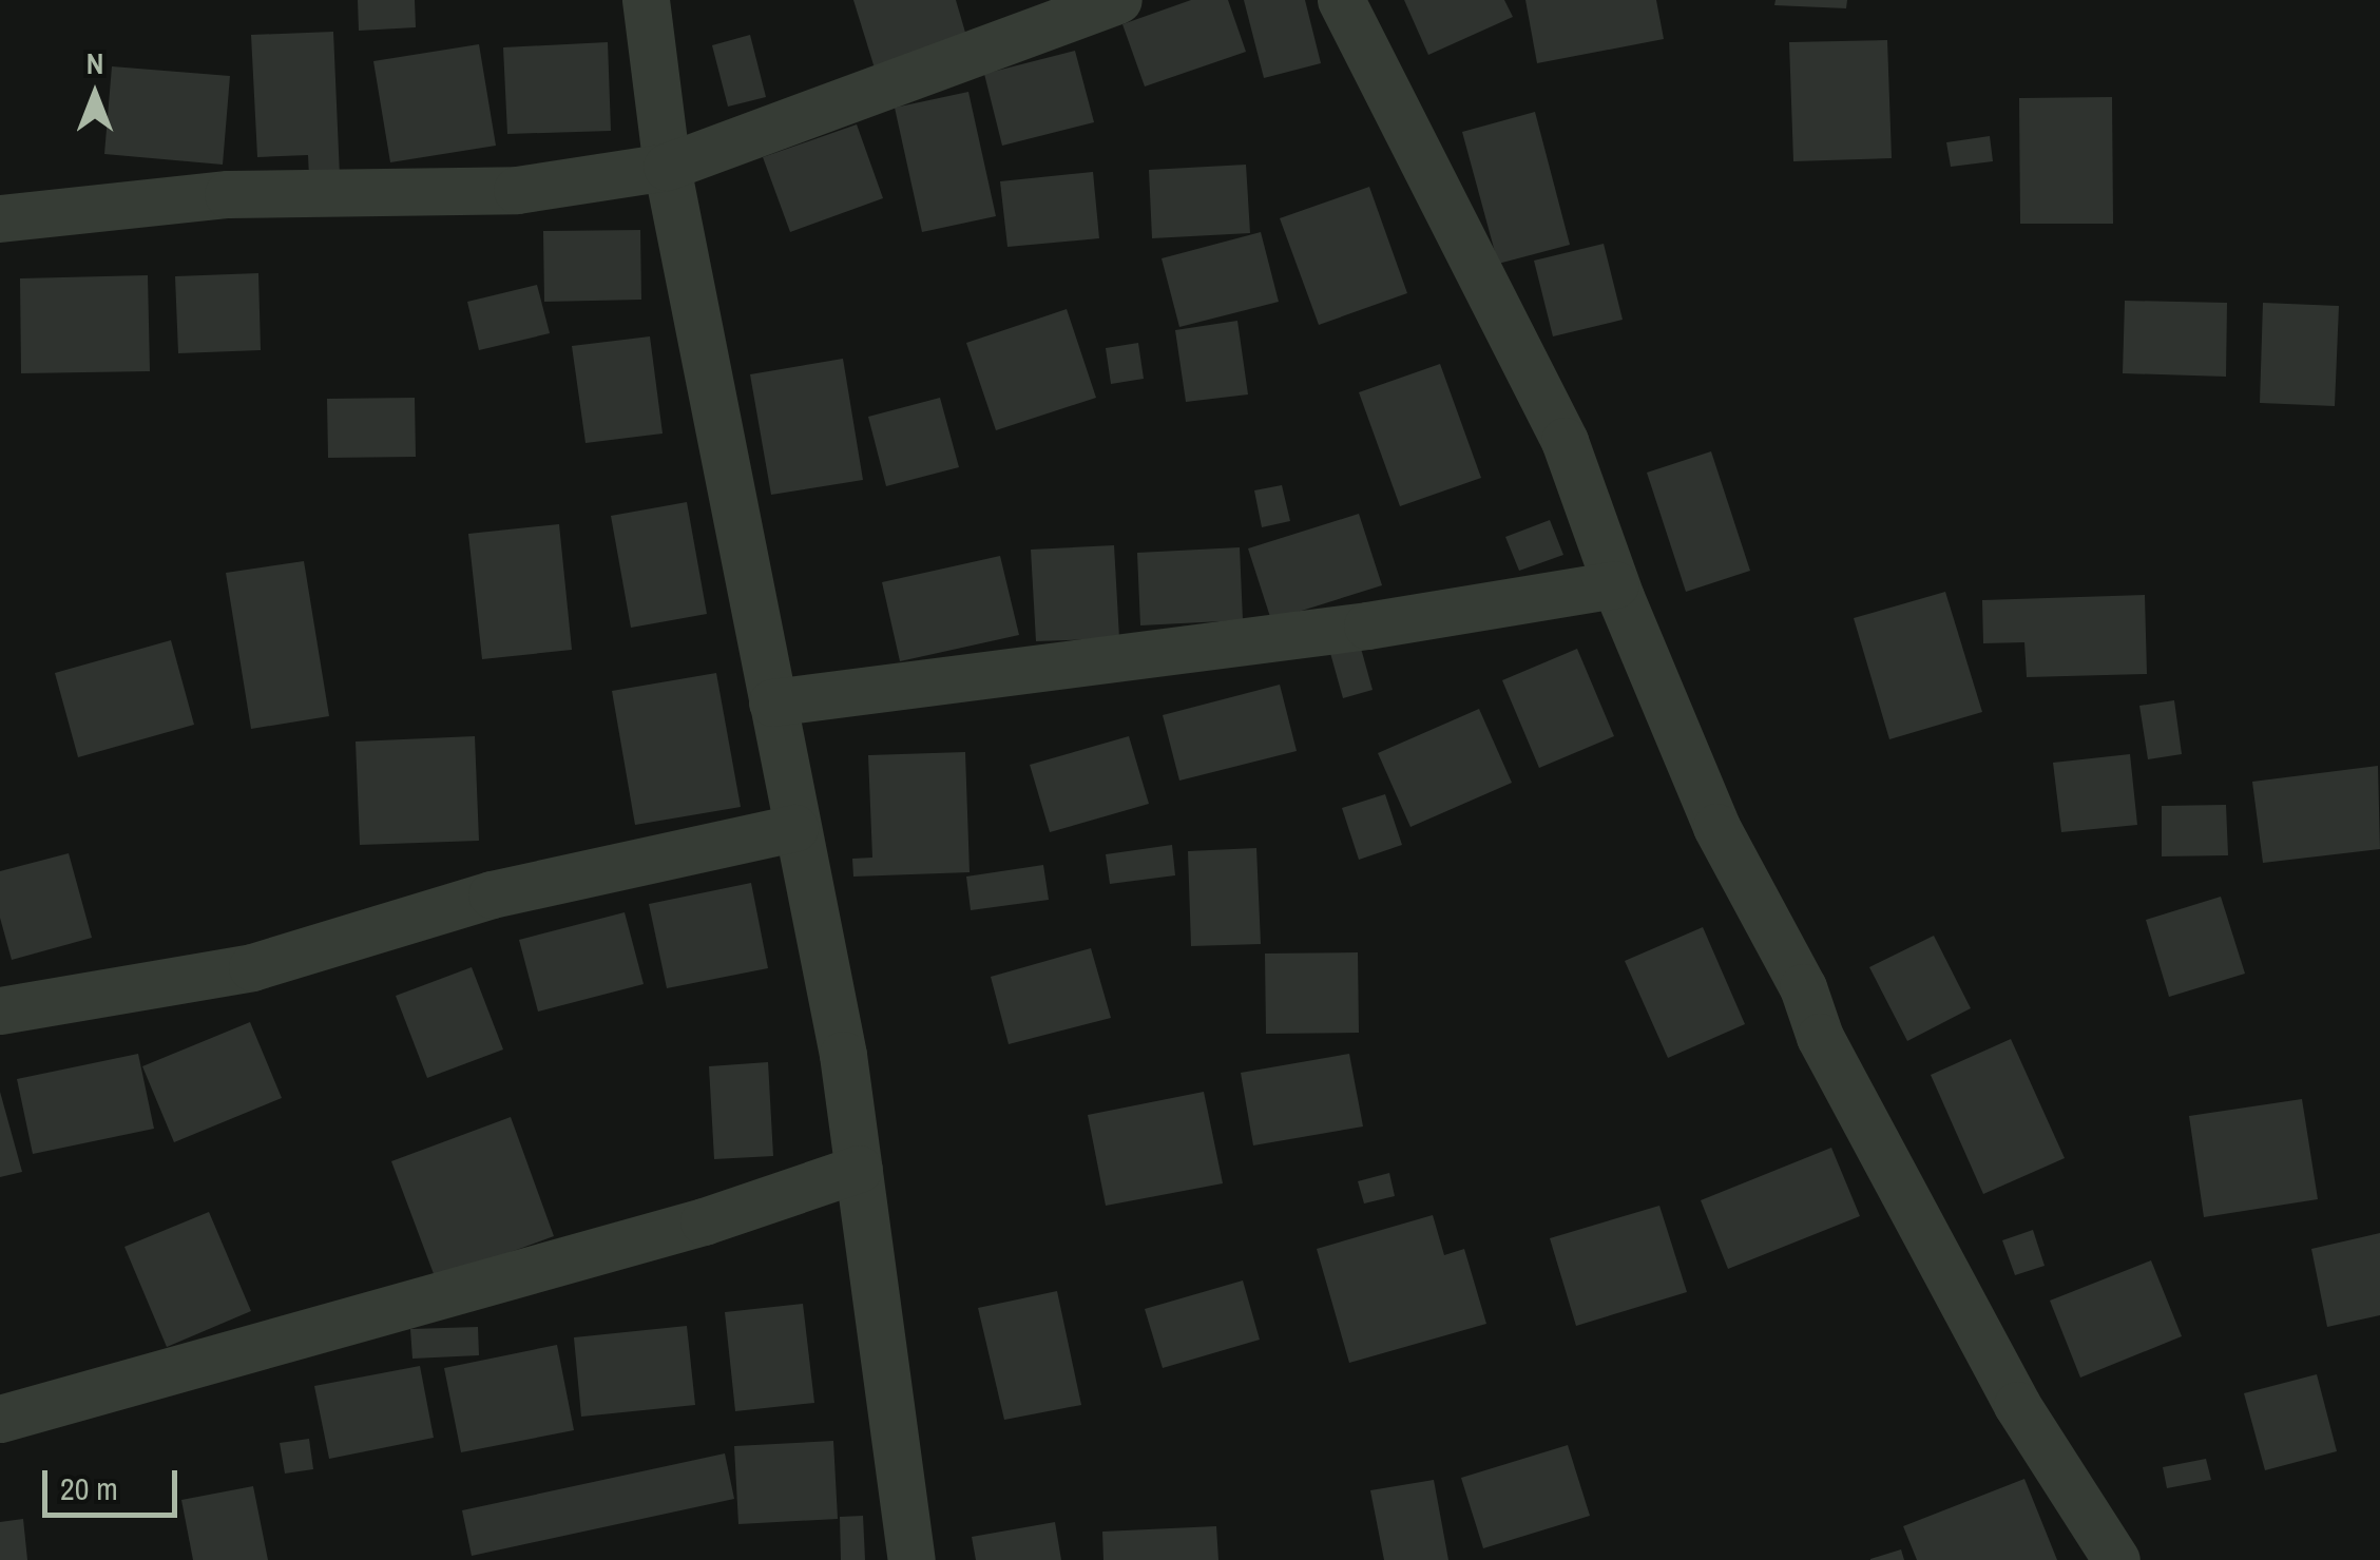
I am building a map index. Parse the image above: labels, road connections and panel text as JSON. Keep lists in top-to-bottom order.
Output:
{
  "scale_bar": "20 m",
  "north": "top"
}
